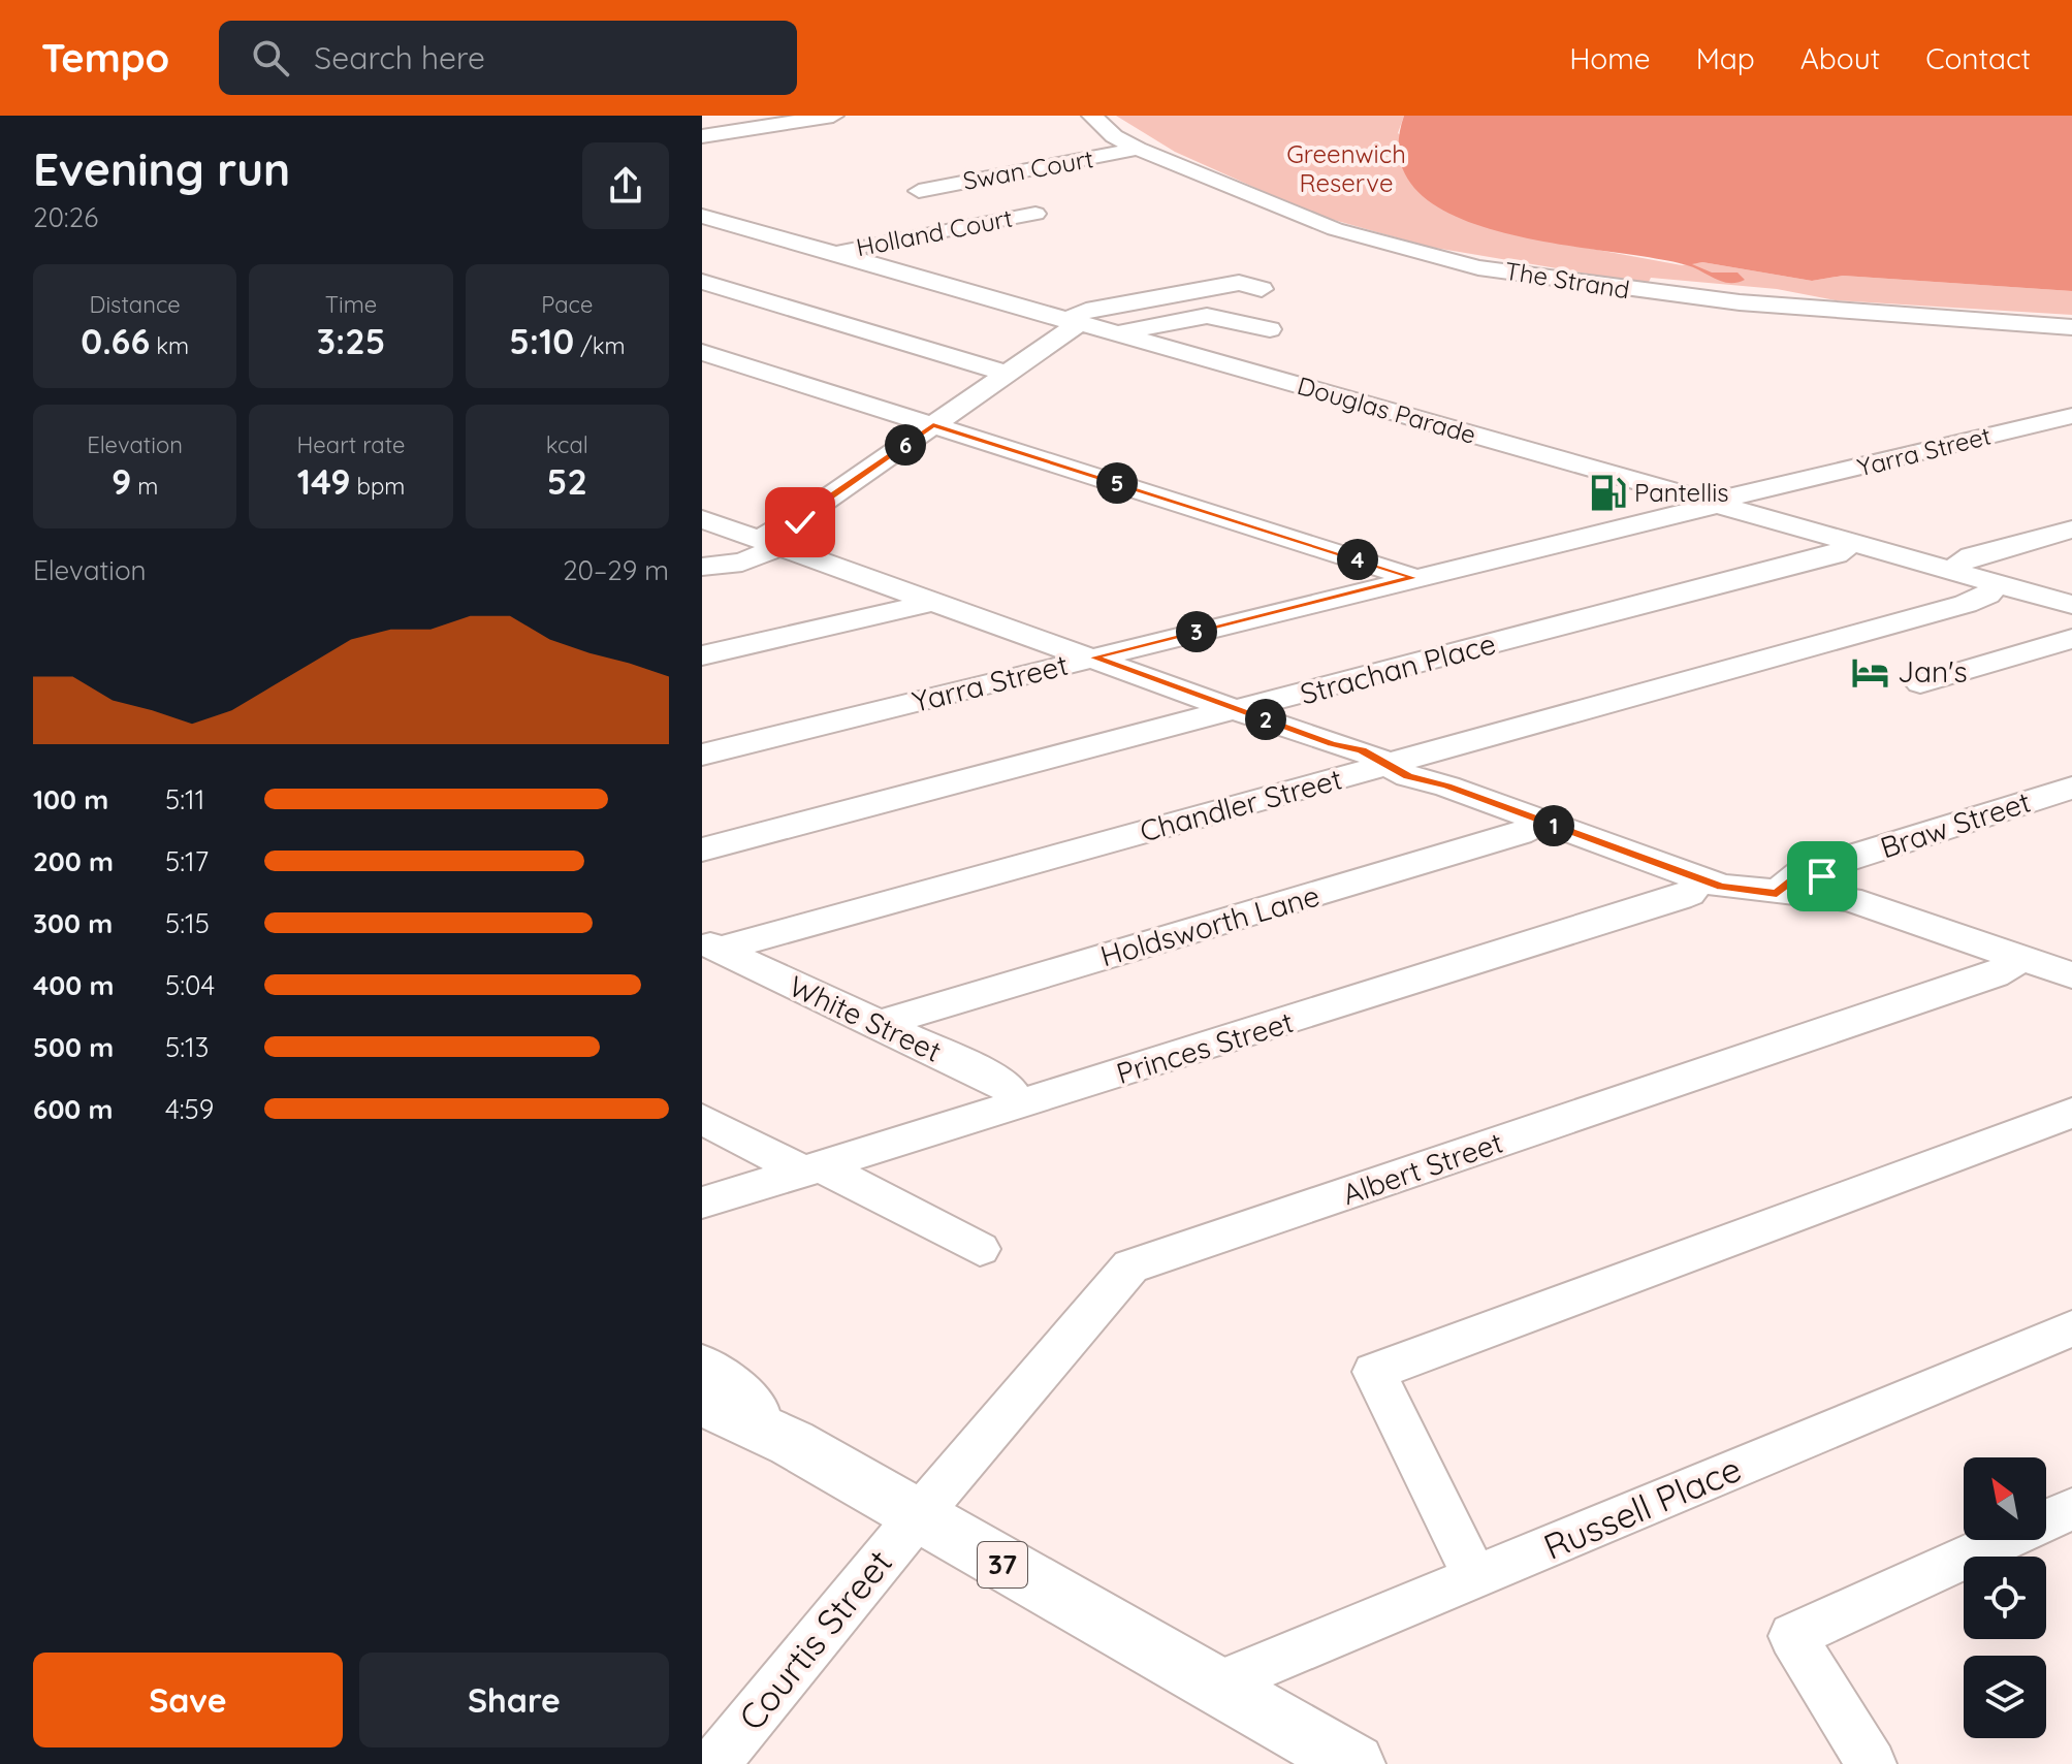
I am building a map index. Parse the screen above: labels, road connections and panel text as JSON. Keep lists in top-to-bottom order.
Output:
{
  "streets": {
    "main road": ["37"],
    "street": [
      "Swan Court",
      "Holland Court",
      "The Strand",
      "Douglas Parade",
      "Yarra Street",
      "Strachan Place",
      "Chandler Street",
      "Braw Street",
      "Holdsworth Lane",
      "White Street",
      "Princes Street",
      "Albert Street",
      "Russell Place",
      "Courtis Street"
    ]
  },
  "crossings": [
    ["Swan Court", "The Strand"],
    ["Holland Court", "Douglas Parade"],
    ["Douglas Parade", "Yarra Street"],
    ["Douglas Parade", "Strachan Place"],
    ["Douglas Parade", "Chandler Street"],
    ["Chandler Street", "White Street"],
    ["Holdsworth Lane", "White Street"],
    ["White Street", "Princes Street"],
    ["Albert Street", "37"],
    ["Albert Street", "Courtis Street"],
    ["Russell Place", "37"],
    ["37", "Courtis Street"]
  ],
  "parks": ["Greenwich Reserve"],
  "places": {
    "fuel station": ["Pantellis"],
    "hotel": ["Jan's"]
  },
  "north": "top left",
  "page": {
    "header": "Tempo",
    "search": "Search here",
    "nav": [
      "Home",
      "Map",
      "About",
      "Contact"
    ],
    "heading": ["Evening run", "20:26"],
    "stats": [
      ["Distance", "0.66 km"],
      ["Time", "3:25"],
      ["Pace", "5:10 /km"],
      ["Elevation", "9 m"],
      ["Heart rate", "149 bpm"],
      ["kcal", "52"]
    ],
    "pins": [
      "6",
      "5",
      "4",
      "3",
      "2",
      "1"
    ],
    "chart": ["Elevation", "20–29 m"],
    "list": [
      {
        "name": "100 m",
        "note": "5:11"
      },
      {
        "name": "200 m",
        "note": "5:17"
      },
      {
        "name": "300 m",
        "note": "5:15"
      },
      {
        "name": "400 m",
        "note": "5:04"
      },
      {
        "name": "500 m",
        "note": "5:13"
      },
      {
        "name": "600 m",
        "note": "4:59"
      }
    ],
    "buttons": ["Save", "Share"]
  }
}
